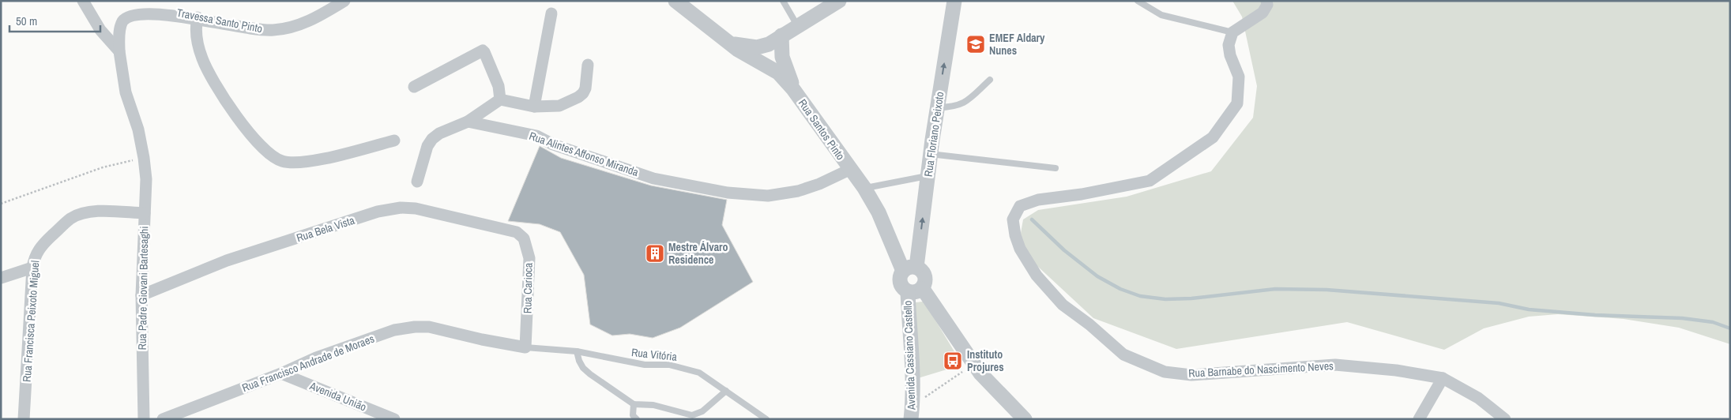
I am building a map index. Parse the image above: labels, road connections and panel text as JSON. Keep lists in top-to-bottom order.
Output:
{
  "streets": {
    "street": [
      "Travessa Santo Pinto",
      "Rua Santos Pinto",
      "Rua Floriano Peixoto",
      "Rua Alintes Affonso Miranda",
      "Rua Bela Vista",
      "Rua Padre Giovani Bartesaghi",
      "Rua Carioca",
      "Rua Francisca Peixoto Miguel",
      "Avenida Cassiano Castello",
      "Rua Francisco Andrade de Moraes",
      "Rua Barnabe do Nascimento Neves",
      "Avenida União"
    ],
    "lane": ["Rua Vitória"]
  },
  "crossings": [
    ["Travessa Santo Pinto", "Rua Padre Giovani Bartesaghi"],
    ["Rua Santos Pinto", "Rua Floriano Peixoto"],
    ["Rua Santos Pinto", "Rua Alintes Affonso Miranda"],
    ["Rua Santos Pinto", "Avenida Cassiano Castello"],
    ["Rua Floriano Peixoto", "Avenida Cassiano Castello"],
    ["Rua Bela Vista", "Rua Padre Giovani Bartesaghi"],
    ["Rua Bela Vista", "Rua Carioca"],
    ["Rua Padre Giovani Bartesaghi", "Rua Francisca Peixoto Miguel"],
    ["Rua Carioca", "Rua Vitória"],
    ["Rua Carioca", "Rua Francisco Andrade de Moraes"],
    ["Rua Vitória", "Rua Francisco Andrade de Moraes"],
    ["Rua Francisco Andrade de Moraes", "Avenida União"]
  ],
  "one_way": ["Rua Floriano Peixoto"],
  "places": {
    "school or university": ["EMEF Aldary Nunes"],
    "building": ["Mestre Álvaro Residence"],
    "bus stop": ["Instituto Projures"]
  },
  "scale_bar": "50 m"
}
